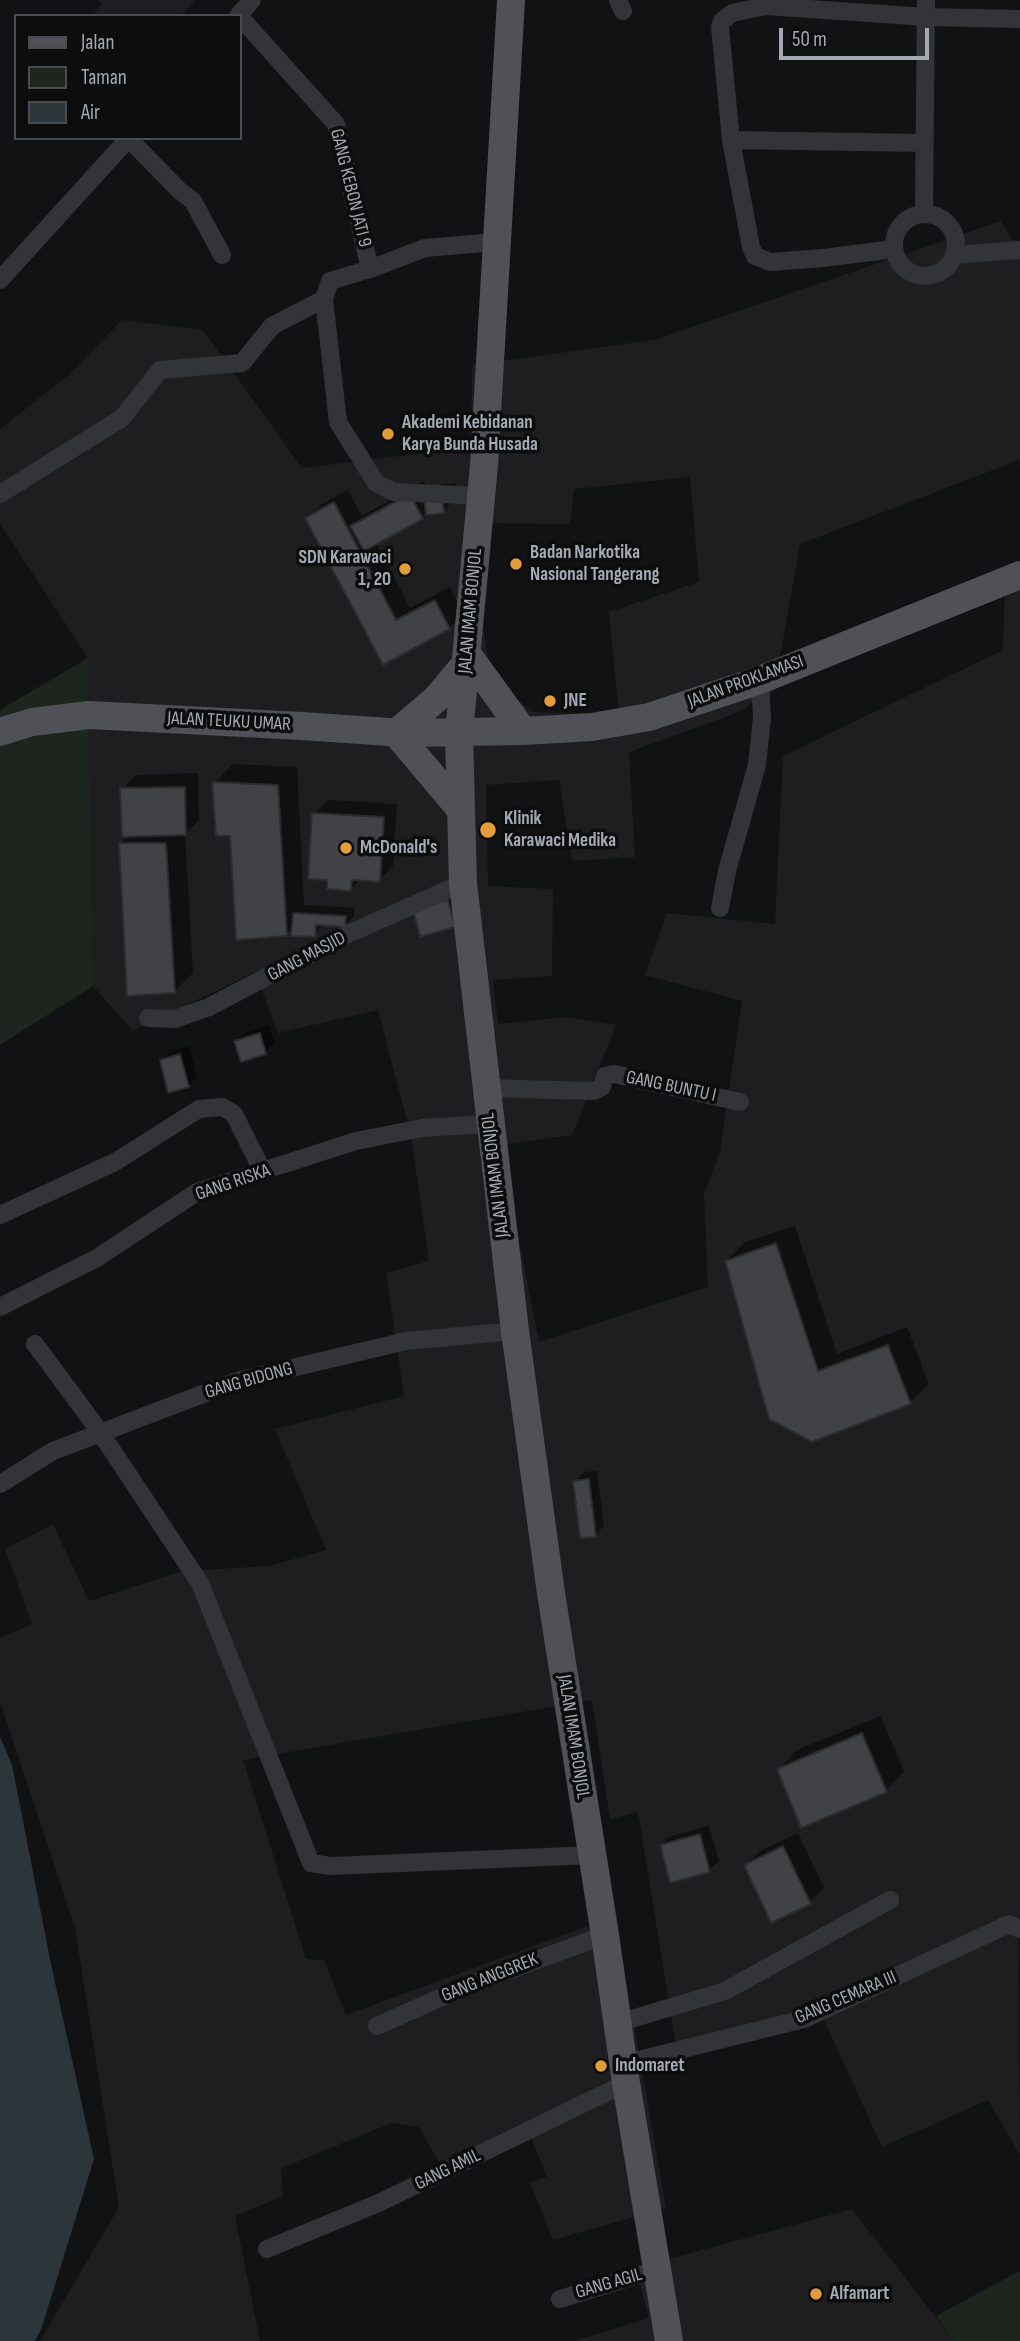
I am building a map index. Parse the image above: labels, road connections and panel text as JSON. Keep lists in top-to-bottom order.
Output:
{
  "streets": {
    "main road": ["JALAN IMAM BONJOL", "JALAN PROKLAMASI", "JALAN TEUKU UMAR"],
    "street": [
      "GANG KEBON JATI 9",
      "GANG MASJID",
      "GANG BUNTU I",
      "GANG RISKA",
      "GANG BIDONG",
      "GANG ANGGREK",
      "GANG CEMARA III",
      "GANG AMIL",
      "GANG AGIL"
    ]
  },
  "crossings": [
    ["JALAN IMAM BONJOL", "JALAN PROKLAMASI"],
    ["JALAN IMAM BONJOL", "JALAN TEUKU UMAR"],
    ["JALAN IMAM BONJOL", "GANG MASJID"],
    ["JALAN IMAM BONJOL", "GANG BUNTU I"],
    ["JALAN IMAM BONJOL", "GANG RISKA"],
    ["JALAN IMAM BONJOL", "GANG BIDONG"],
    ["JALAN IMAM BONJOL", "GANG ANGGREK"],
    ["JALAN IMAM BONJOL", "GANG CEMARA III"],
    ["JALAN IMAM BONJOL", "GANG AMIL"],
    ["JALAN IMAM BONJOL", "GANG AGIL"],
    ["JALAN PROKLAMASI", "JALAN TEUKU UMAR"],
    ["GANG CEMARA III", "GANG AMIL"]
  ],
  "places": [
    "Akademi Kebidanan Karya Bunda Husada",
    "Badan Narkotika Nasional Tangerang",
    "SDN Karawaci 1, 20",
    "JNE",
    "Klinik Karawaci Medika",
    "McDonald's",
    "Indomaret",
    "Alfamart"
  ],
  "legend": ["Jalan", "Taman", "Air"],
  "scale_bar": "50 m"
}
